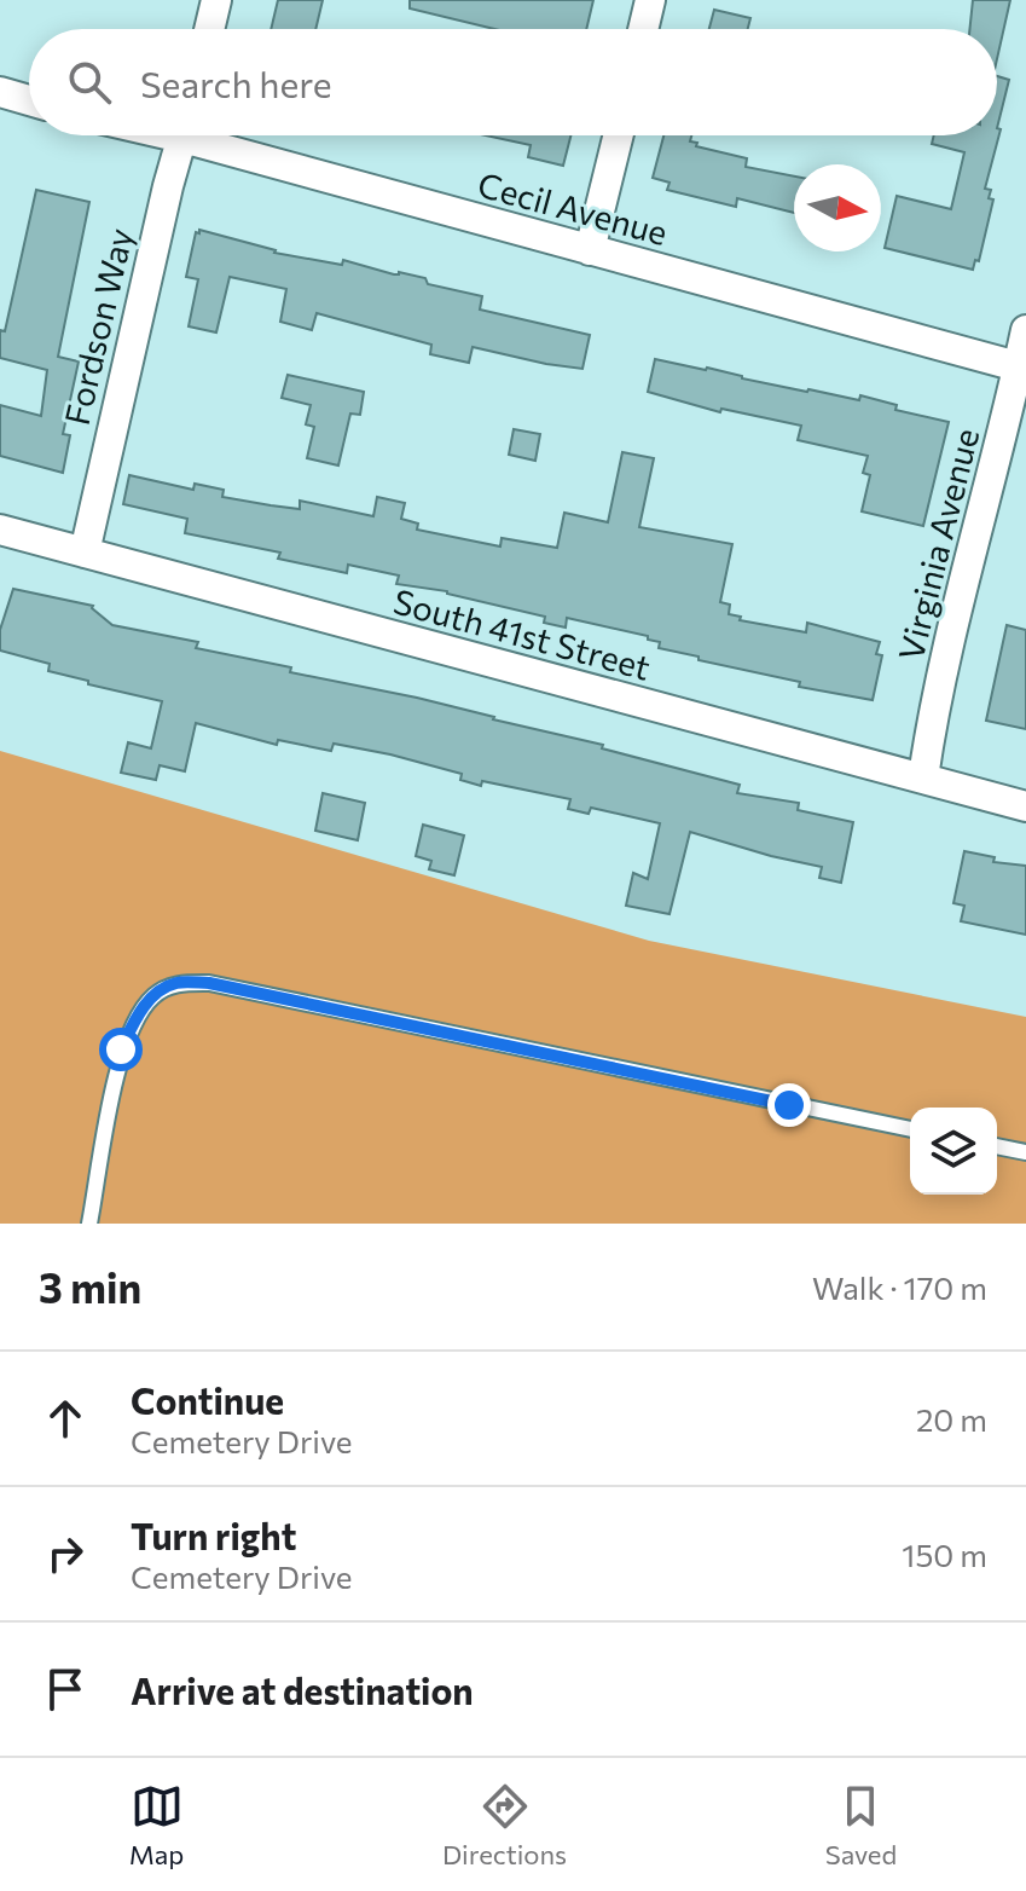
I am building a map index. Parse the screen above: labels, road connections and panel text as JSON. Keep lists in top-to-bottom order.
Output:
{
  "streets": {
    "street": [
      "Cecil Avenue",
      "Fordson Way",
      "Virginia Avenue",
      "South 41st Street"
    ]
  },
  "crossings": [
    ["Cecil Avenue", "Virginia Avenue"],
    ["Fordson Way", "South 41st Street"],
    ["Virginia Avenue", "South 41st Street"]
  ],
  "north": "right",
  "page": {
    "search": "Search here",
    "heading": ["3 min", "Walk · 170 m"],
    "list": [
      ["Continue", "Cemetery Drive", "20 m"],
      ["Turn right", "Cemetery Drive", "150 m"],
      "Arrive at destination"
    ],
    "nav": ["Map", "Directions", "Saved"]
  }
}
